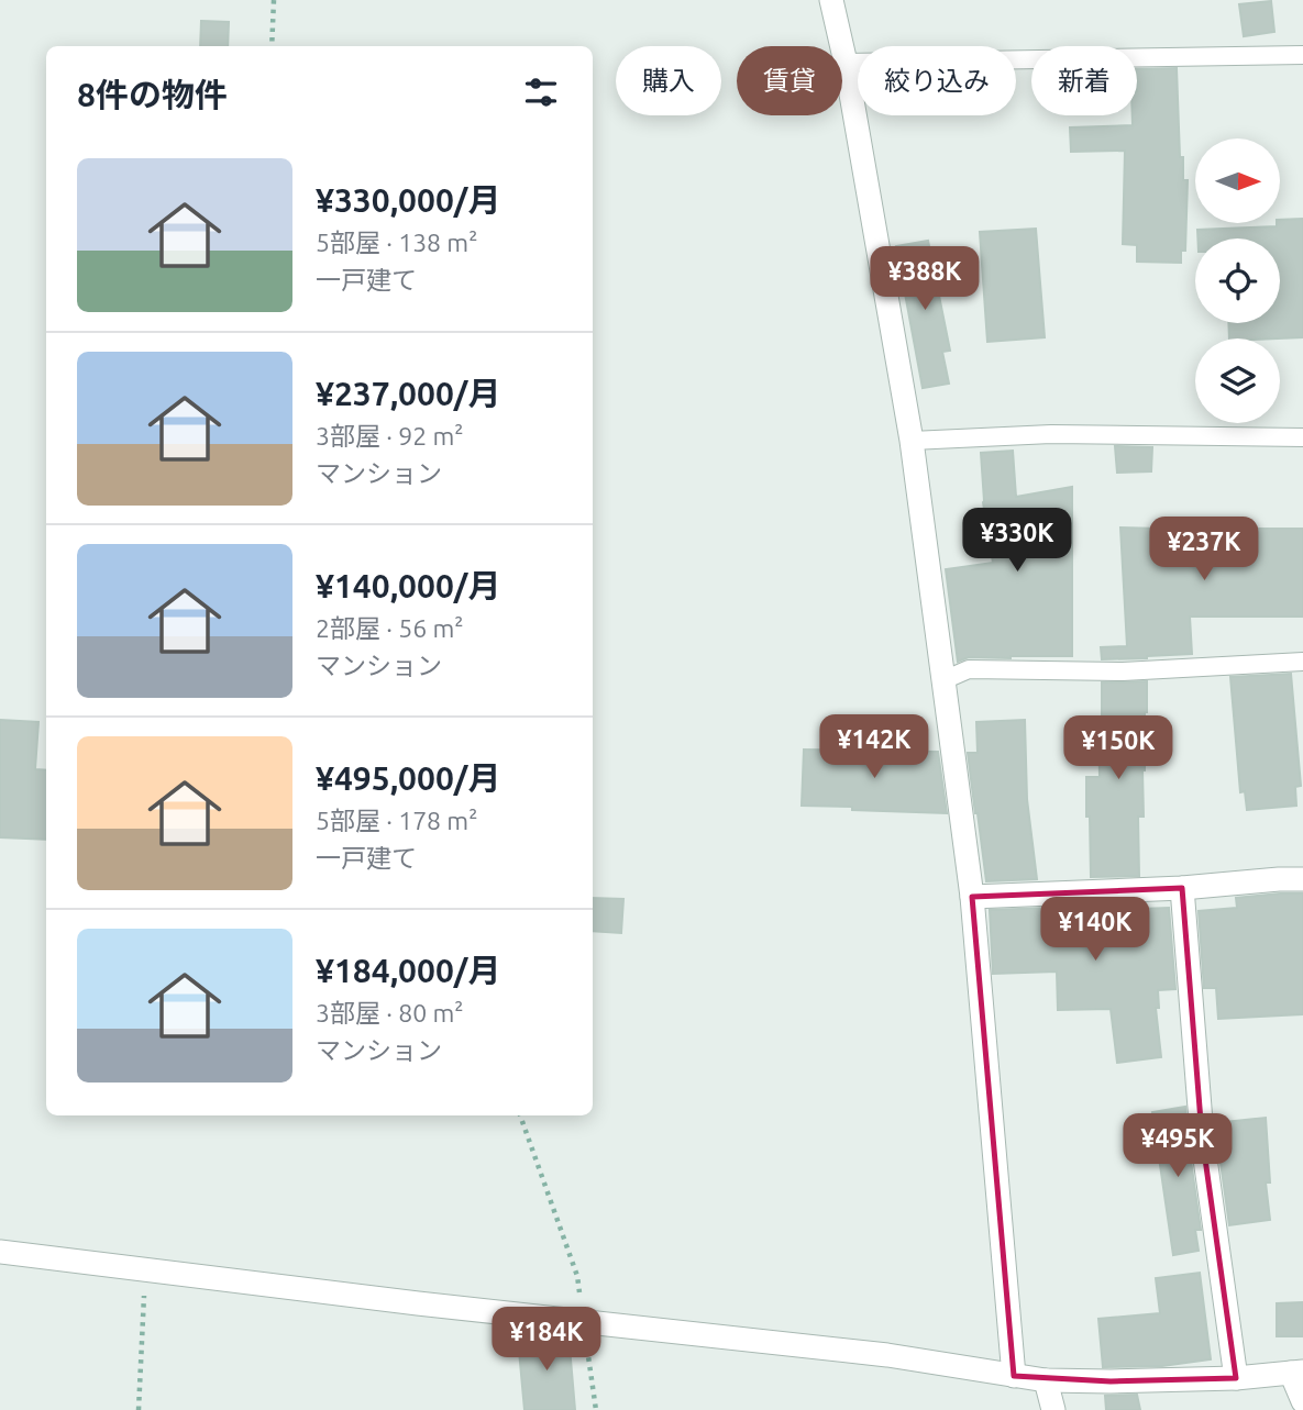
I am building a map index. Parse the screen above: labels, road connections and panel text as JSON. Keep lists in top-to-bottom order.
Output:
{
  "north": "right",
  "page": {
    "chip": [
      "購入",
      "賃貸",
      "絞り込み",
      "新着"
    ],
    "heading": "8件の物件",
    "list": [
      {
        "name": "¥330,000/月",
        "note": "5部屋 · 138 m² · 一戸建て"
      },
      {
        "name": "¥237,000/月",
        "note": "3部屋 · 92 m² · マンション"
      },
      {
        "name": "¥140,000/月",
        "note": "2部屋 · 56 m² · マンション"
      },
      {
        "name": "¥495,000/月",
        "note": "5部屋 · 178 m² · 一戸建て"
      },
      {
        "name": "¥184,000/月",
        "note": "3部屋 · 80 m² · マンション"
      }
    ],
    "price": [
      "¥388K",
      "¥330K",
      "¥237K",
      "¥142K",
      "¥150K",
      "¥140K",
      "¥495K",
      "¥184K"
    ]
  }
}
